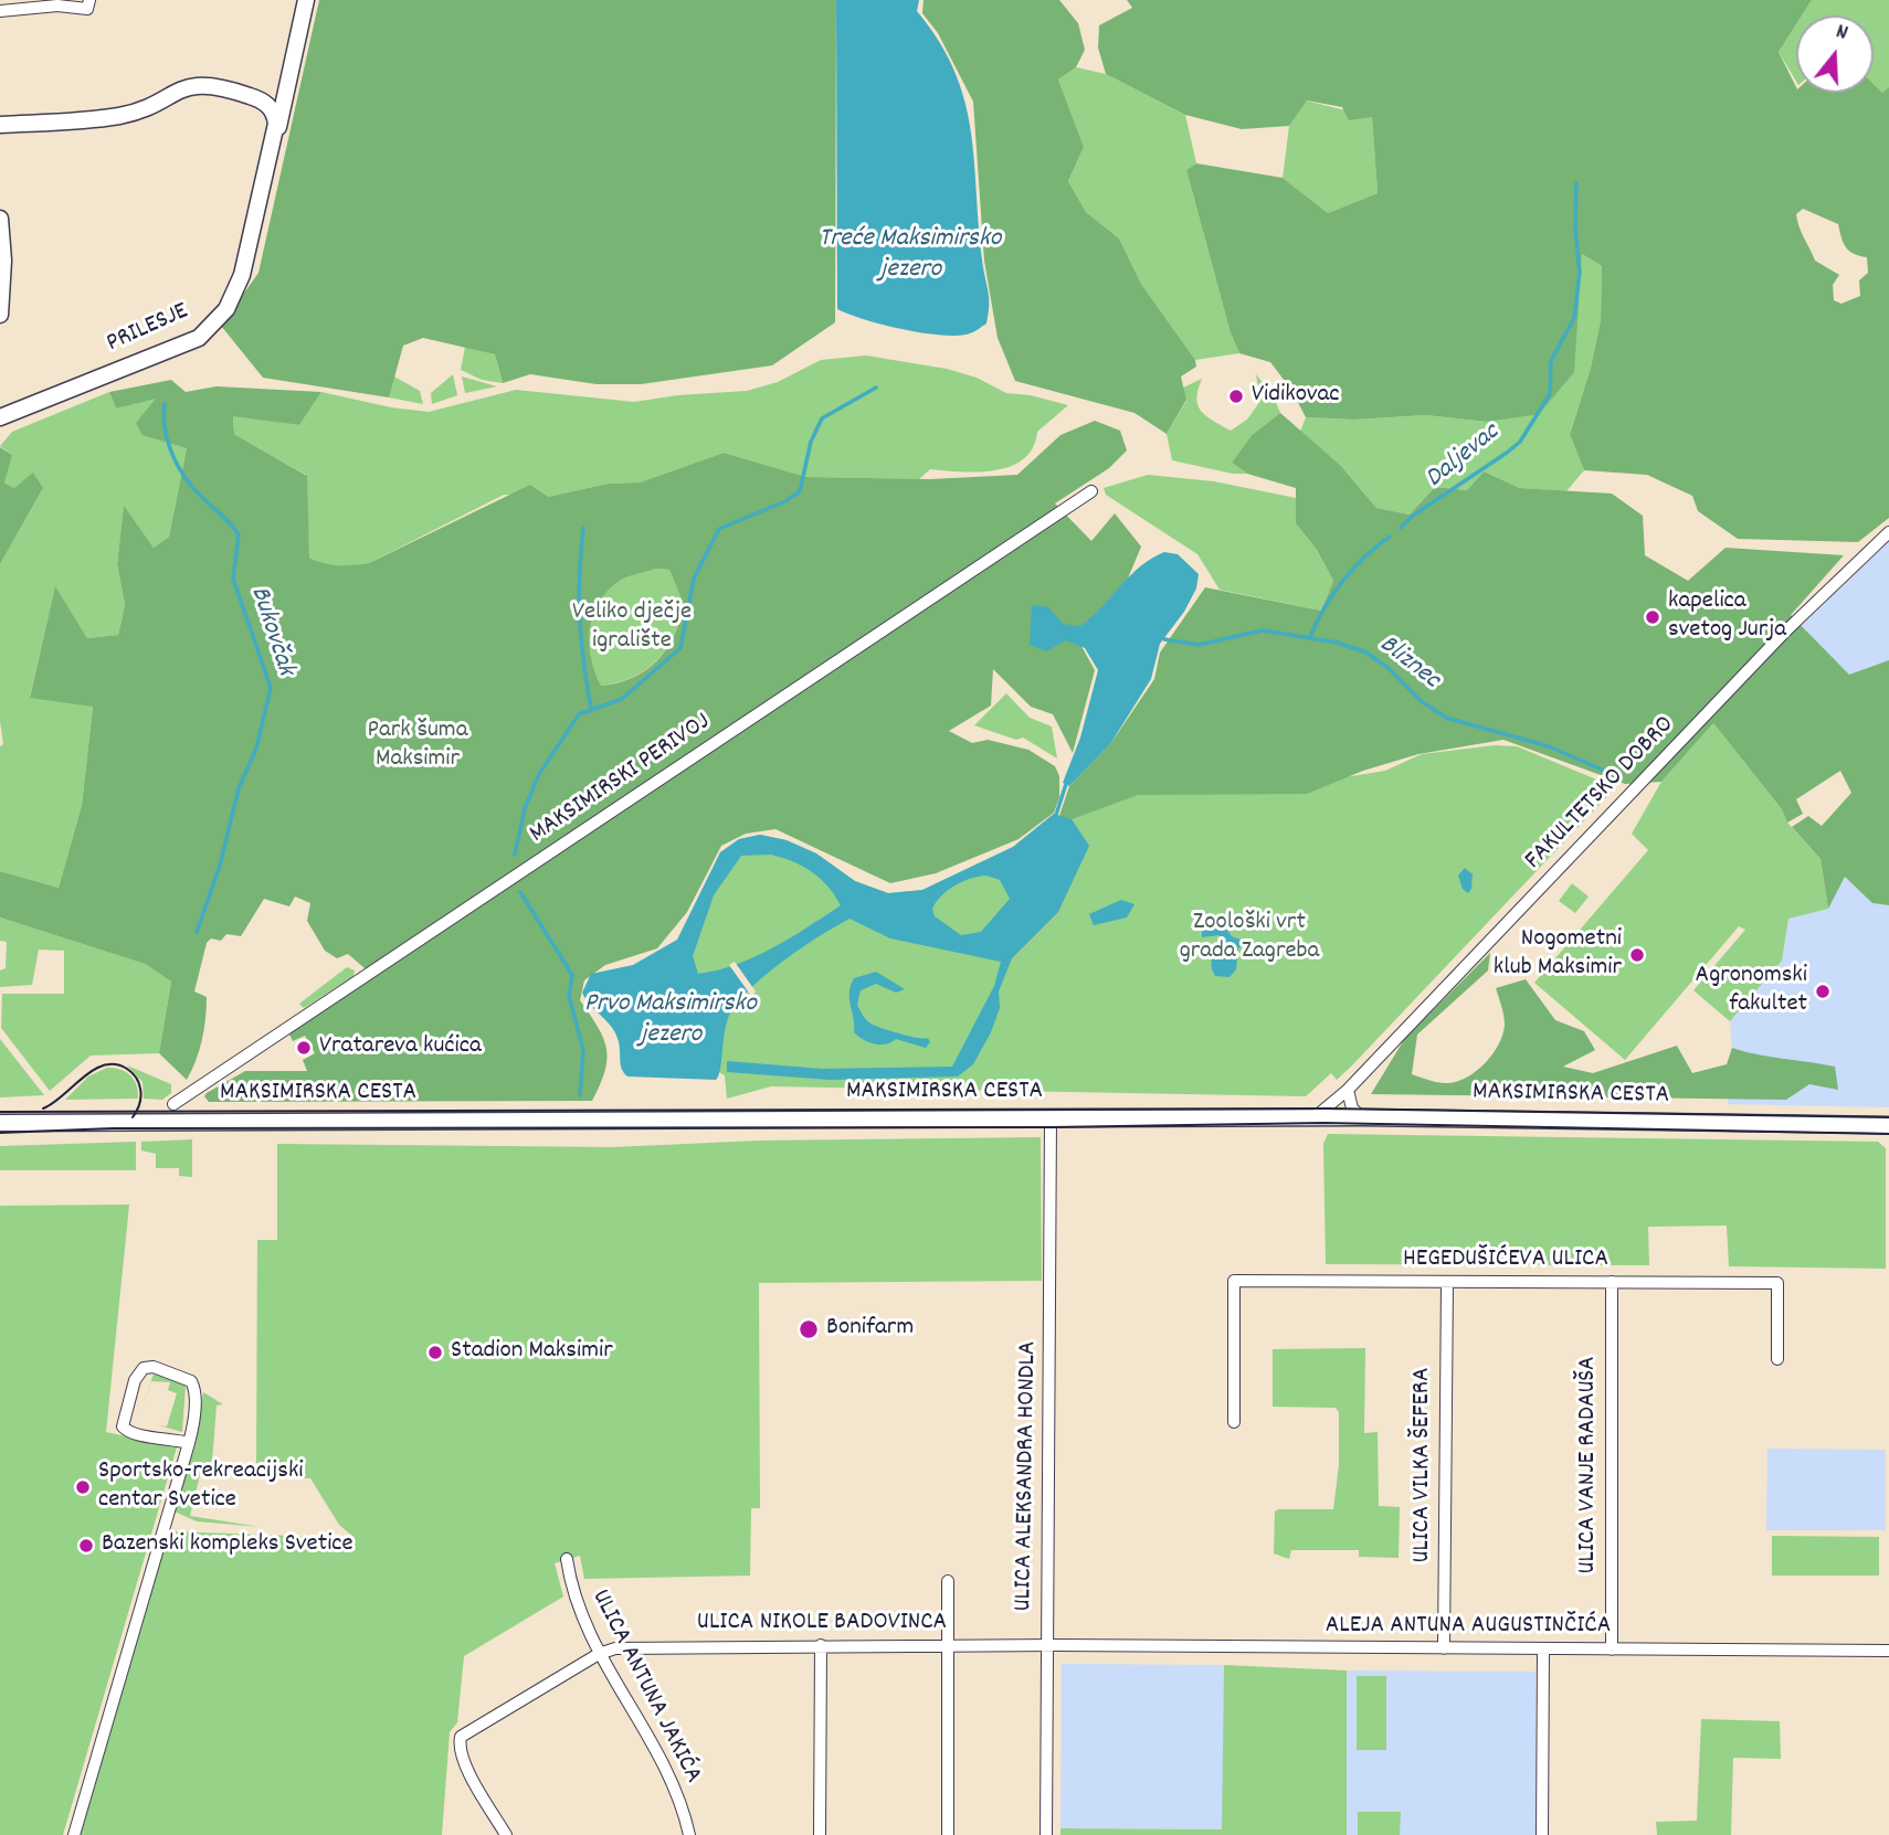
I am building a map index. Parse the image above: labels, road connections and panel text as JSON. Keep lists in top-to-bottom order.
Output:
{
  "streets": {
    "main road": ["PRILESJE", "MAKSIMIRSKA CESTA"],
    "street": [
      "MAKSIMIRSKI PERIVOJ",
      "FAKULTETSKO DOBRO",
      "HEGEDUŠIĆEVA ULICA",
      "ULICA VILKA ŠEFERA",
      "ULICA VANJE RADAUŠA",
      "ULICA ALEKSANDRA HONDLA",
      "ULICA NIKOLE BADOVINCA",
      "ALEJA ANTUNA AUGUSTINČIĆA",
      "ULICA ANTUNA JAKIĆA"
    ]
  },
  "crossings": [
    ["FAKULTETSKO DOBRO", "MAKSIMIRSKA CESTA"],
    ["MAKSIMIRSKA CESTA", "ULICA ALEKSANDRA HONDLA"],
    ["HEGEDUŠIĆEVA ULICA", "ULICA VILKA ŠEFERA"],
    ["HEGEDUŠIĆEVA ULICA", "ULICA VANJE RADAUŠA"],
    ["ULICA VILKA ŠEFERA", "ALEJA ANTUNA AUGUSTINČIĆA"],
    ["ULICA VANJE RADAUŠA", "ALEJA ANTUNA AUGUSTINČIĆA"],
    ["ULICA ALEKSANDRA HONDLA", "ULICA NIKOLE BADOVINCA"],
    ["ULICA ALEKSANDRA HONDLA", "ALEJA ANTUNA AUGUSTINČIĆA"],
    ["ULICA NIKOLE BADOVINCA", "ALEJA ANTUNA AUGUSTINČIĆA"],
    ["ULICA NIKOLE BADOVINCA", "ULICA ANTUNA JAKIĆA"]
  ],
  "water": [
    "Treće Maksimirsko jezero",
    "Daljevac",
    "Bukovčak",
    "Bliznec",
    "Prvo Maksimirsko jezero"
  ],
  "parks": ["Veliko dječje igralište", "Park šuma Maksimir", "Zoološki vrt grada Zagreba"],
  "places": [
    "Vidikovac",
    "kapelica svetog Jurja",
    "Nogometni klub Maksimir",
    "Agronomski fakultet",
    "Vratareva kućica",
    "Bonifarm",
    "Stadion Maksimir",
    "Sportsko-rekreacijski centar Svetice",
    "Bazenski kompleks Svetice"
  ],
  "north": "top"
}
